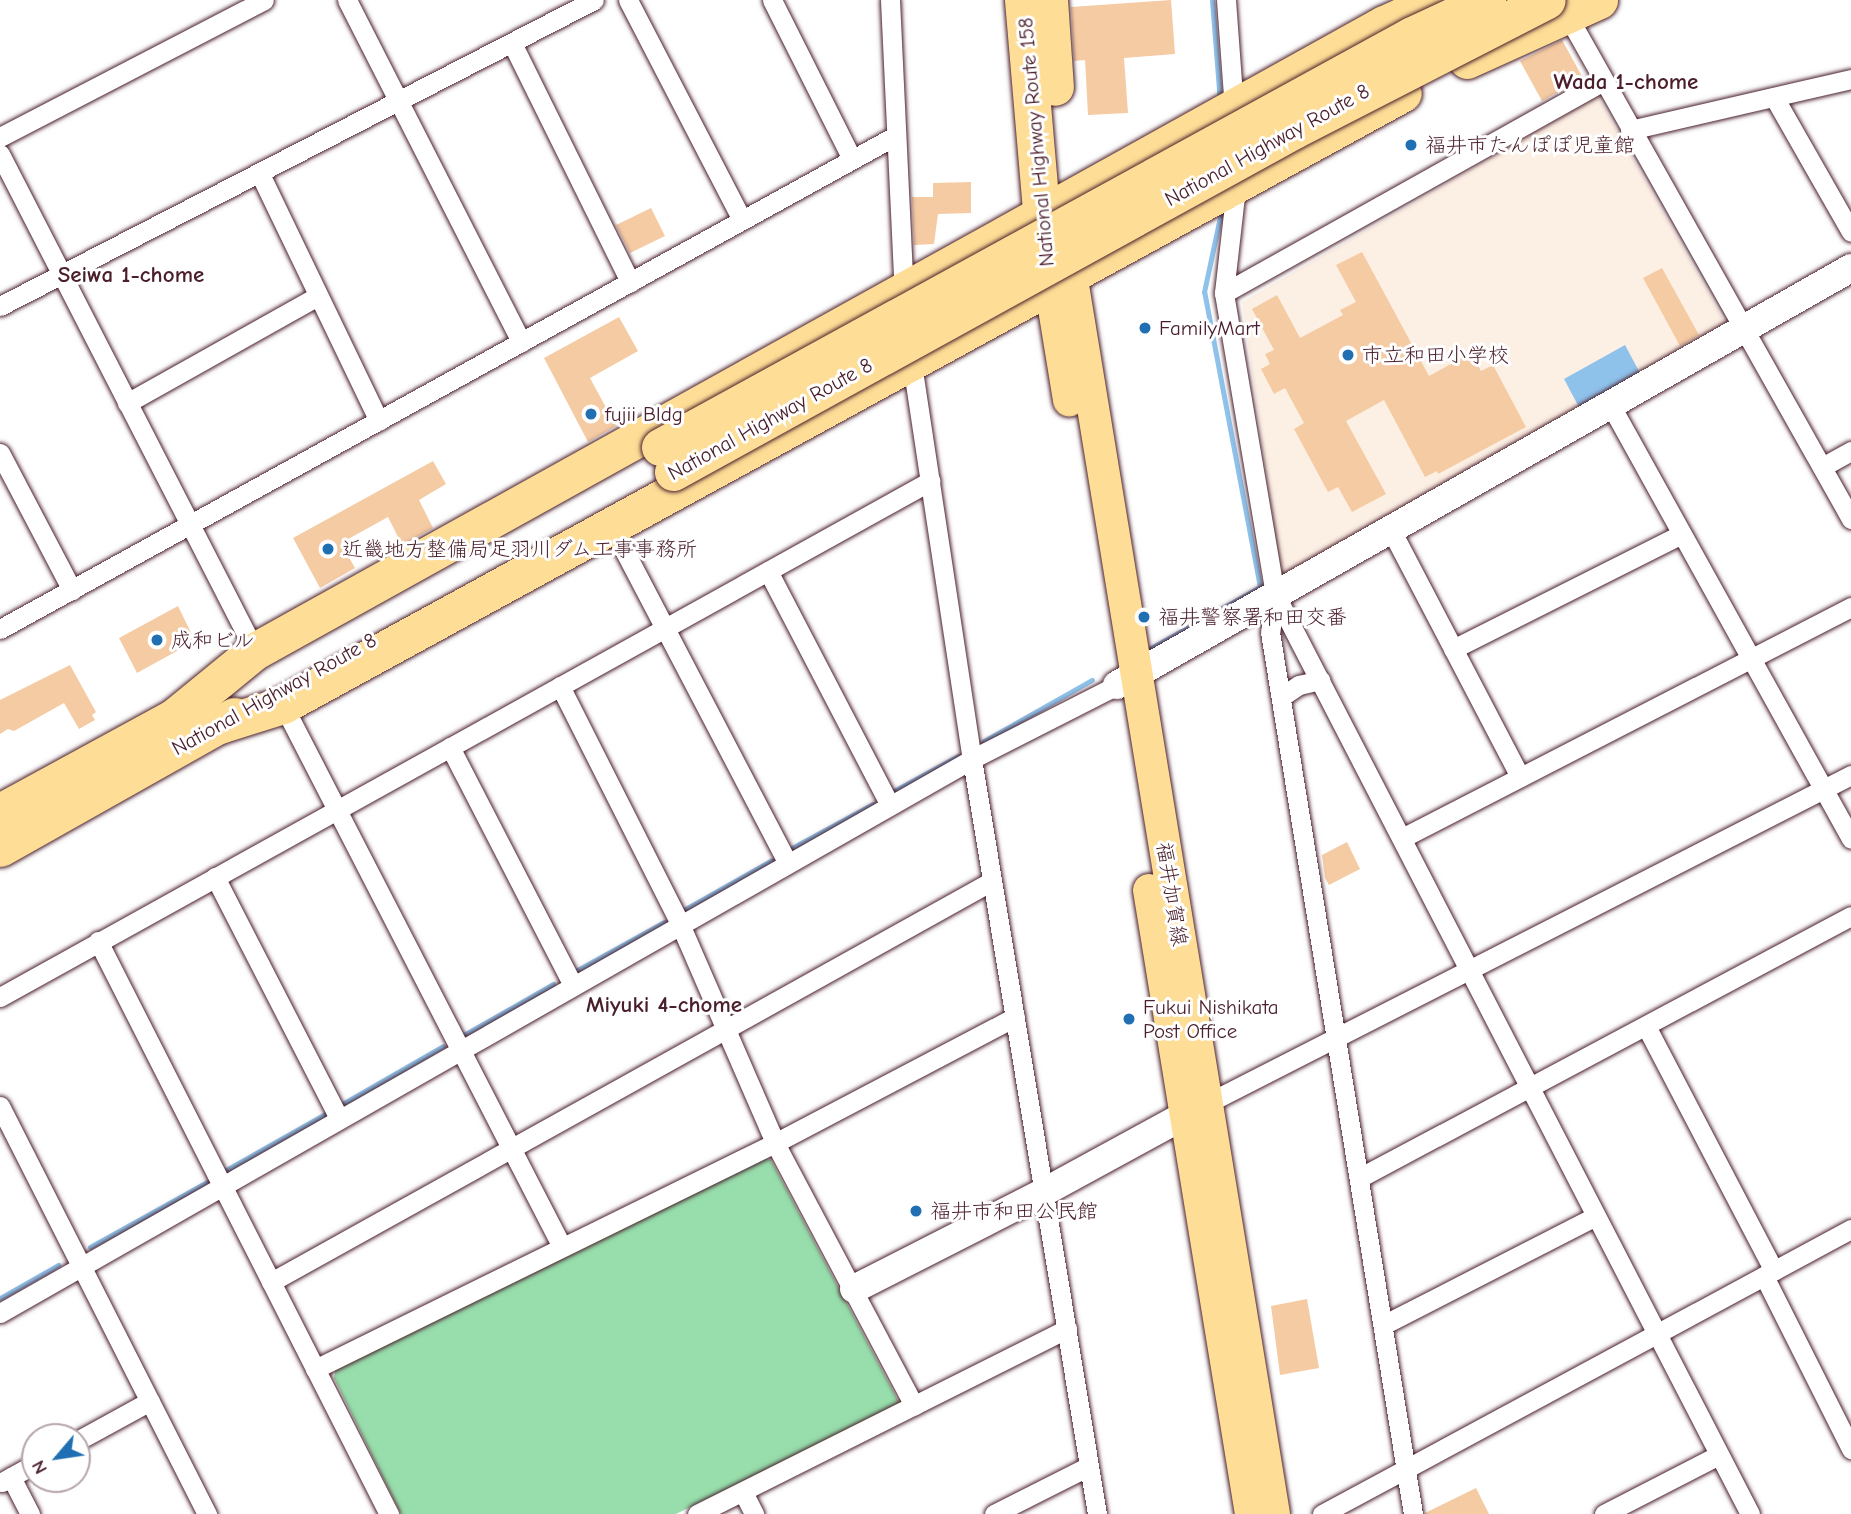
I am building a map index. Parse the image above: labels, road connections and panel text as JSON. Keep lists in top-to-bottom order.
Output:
{
  "streets": {
    "highway": ["National Highway Route 158", "National Highway Route 8"],
    "main road": ["福井加賀線"]
  },
  "crossings": [
    ["National Highway Route 158", "福井加賀線"]
  ],
  "districts": ["Wada 1-chome", "Seiwa 1-chome", "Miyuki 4-chome"],
  "places": [
    "福井市たんぽぽ児童館",
    "FamilyMart",
    "市立和田小学校",
    "fujii Bldg",
    "近畿地方整備局足羽川ダム工事事務所",
    "福井警察署和田交番",
    "成和ビル",
    "Fukui Nishikata Post Office",
    "福井市和田公民館"
  ],
  "north": "bottom left"
}
